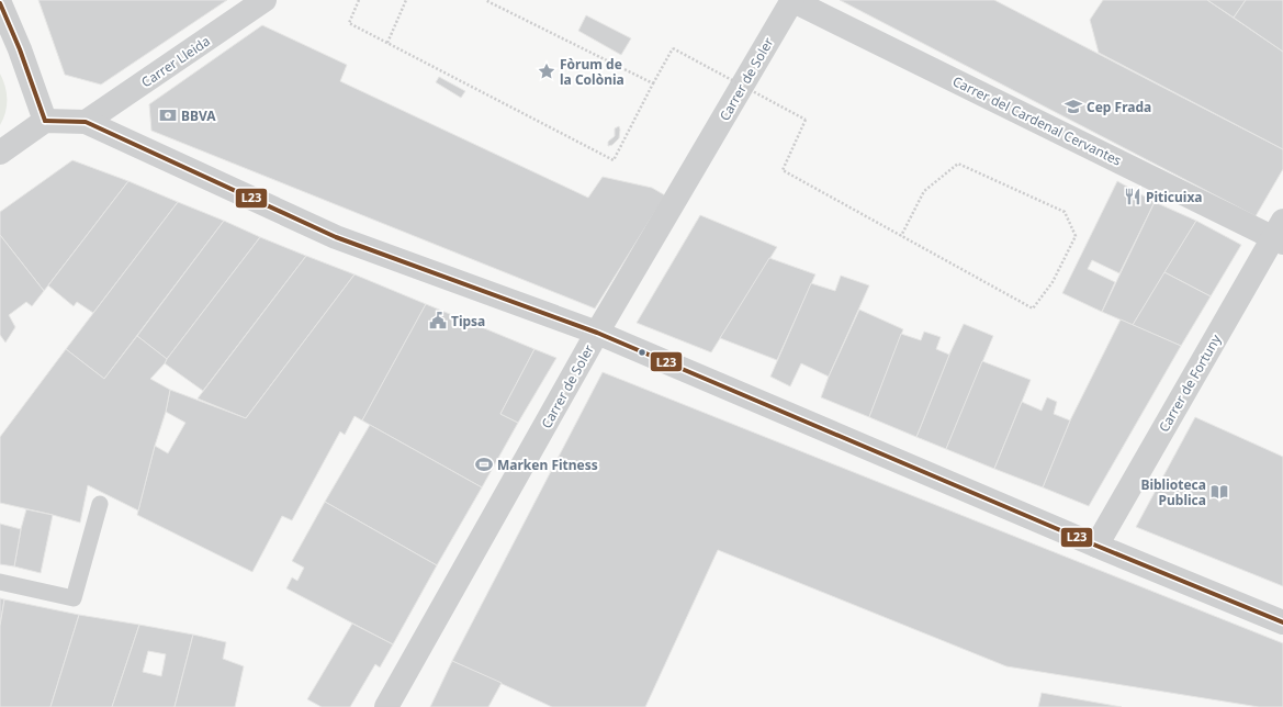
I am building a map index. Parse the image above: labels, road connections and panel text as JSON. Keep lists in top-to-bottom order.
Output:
{
  "streets": {
    "street": [
      "Carrer Lleida",
      "Carrer de Soler",
      "Carrer del Cardenal Cervantes",
      "Carrer de Fortuny"
    ]
  },
  "crossings": [
    ["Carrer de Soler", "Carrer del Cardenal Cervantes"],
    ["Carrer del Cardenal Cervantes", "Carrer de Fortuny"]
  ],
  "places": {
    "place": ["Fòrum de la Colònia"],
    "school or university": ["Cep Frada"],
    "bank": ["BBVA"],
    "restaurant": ["Piticuixa"],
    "public building": ["Tipsa"],
    "sports": ["Marken Fitness"],
    "library": ["Biblioteca Publica"]
  },
  "lines": ["transit line L23"]
}
